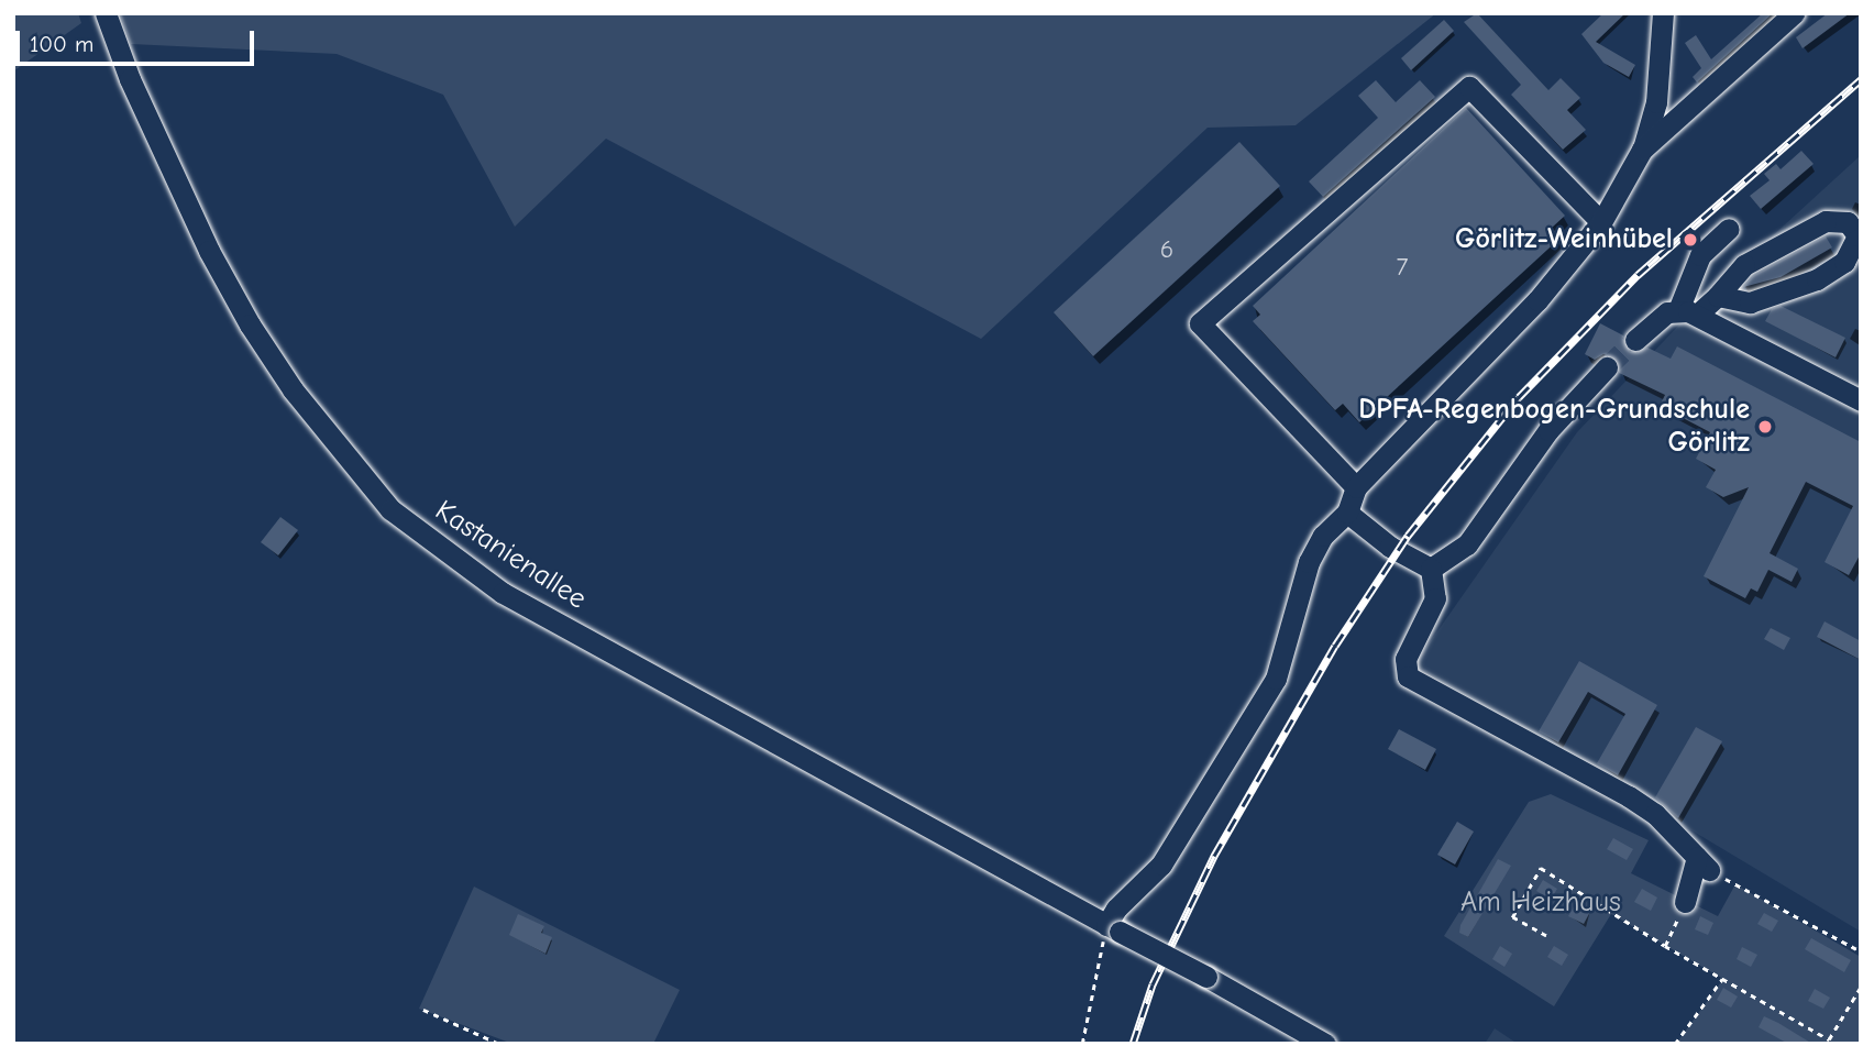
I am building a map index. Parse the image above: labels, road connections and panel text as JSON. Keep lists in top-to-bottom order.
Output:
{
  "streets": {
    "street": ["Kastanienallee"]
  },
  "parks": ["Am Heizhaus"],
  "places": ["Görlitz-Weinhübel", "DPFA-Regenbogen-Grundschule Görlitz"],
  "house_numbers": ["6", "7"],
  "scale_bar": "100 m"
}
